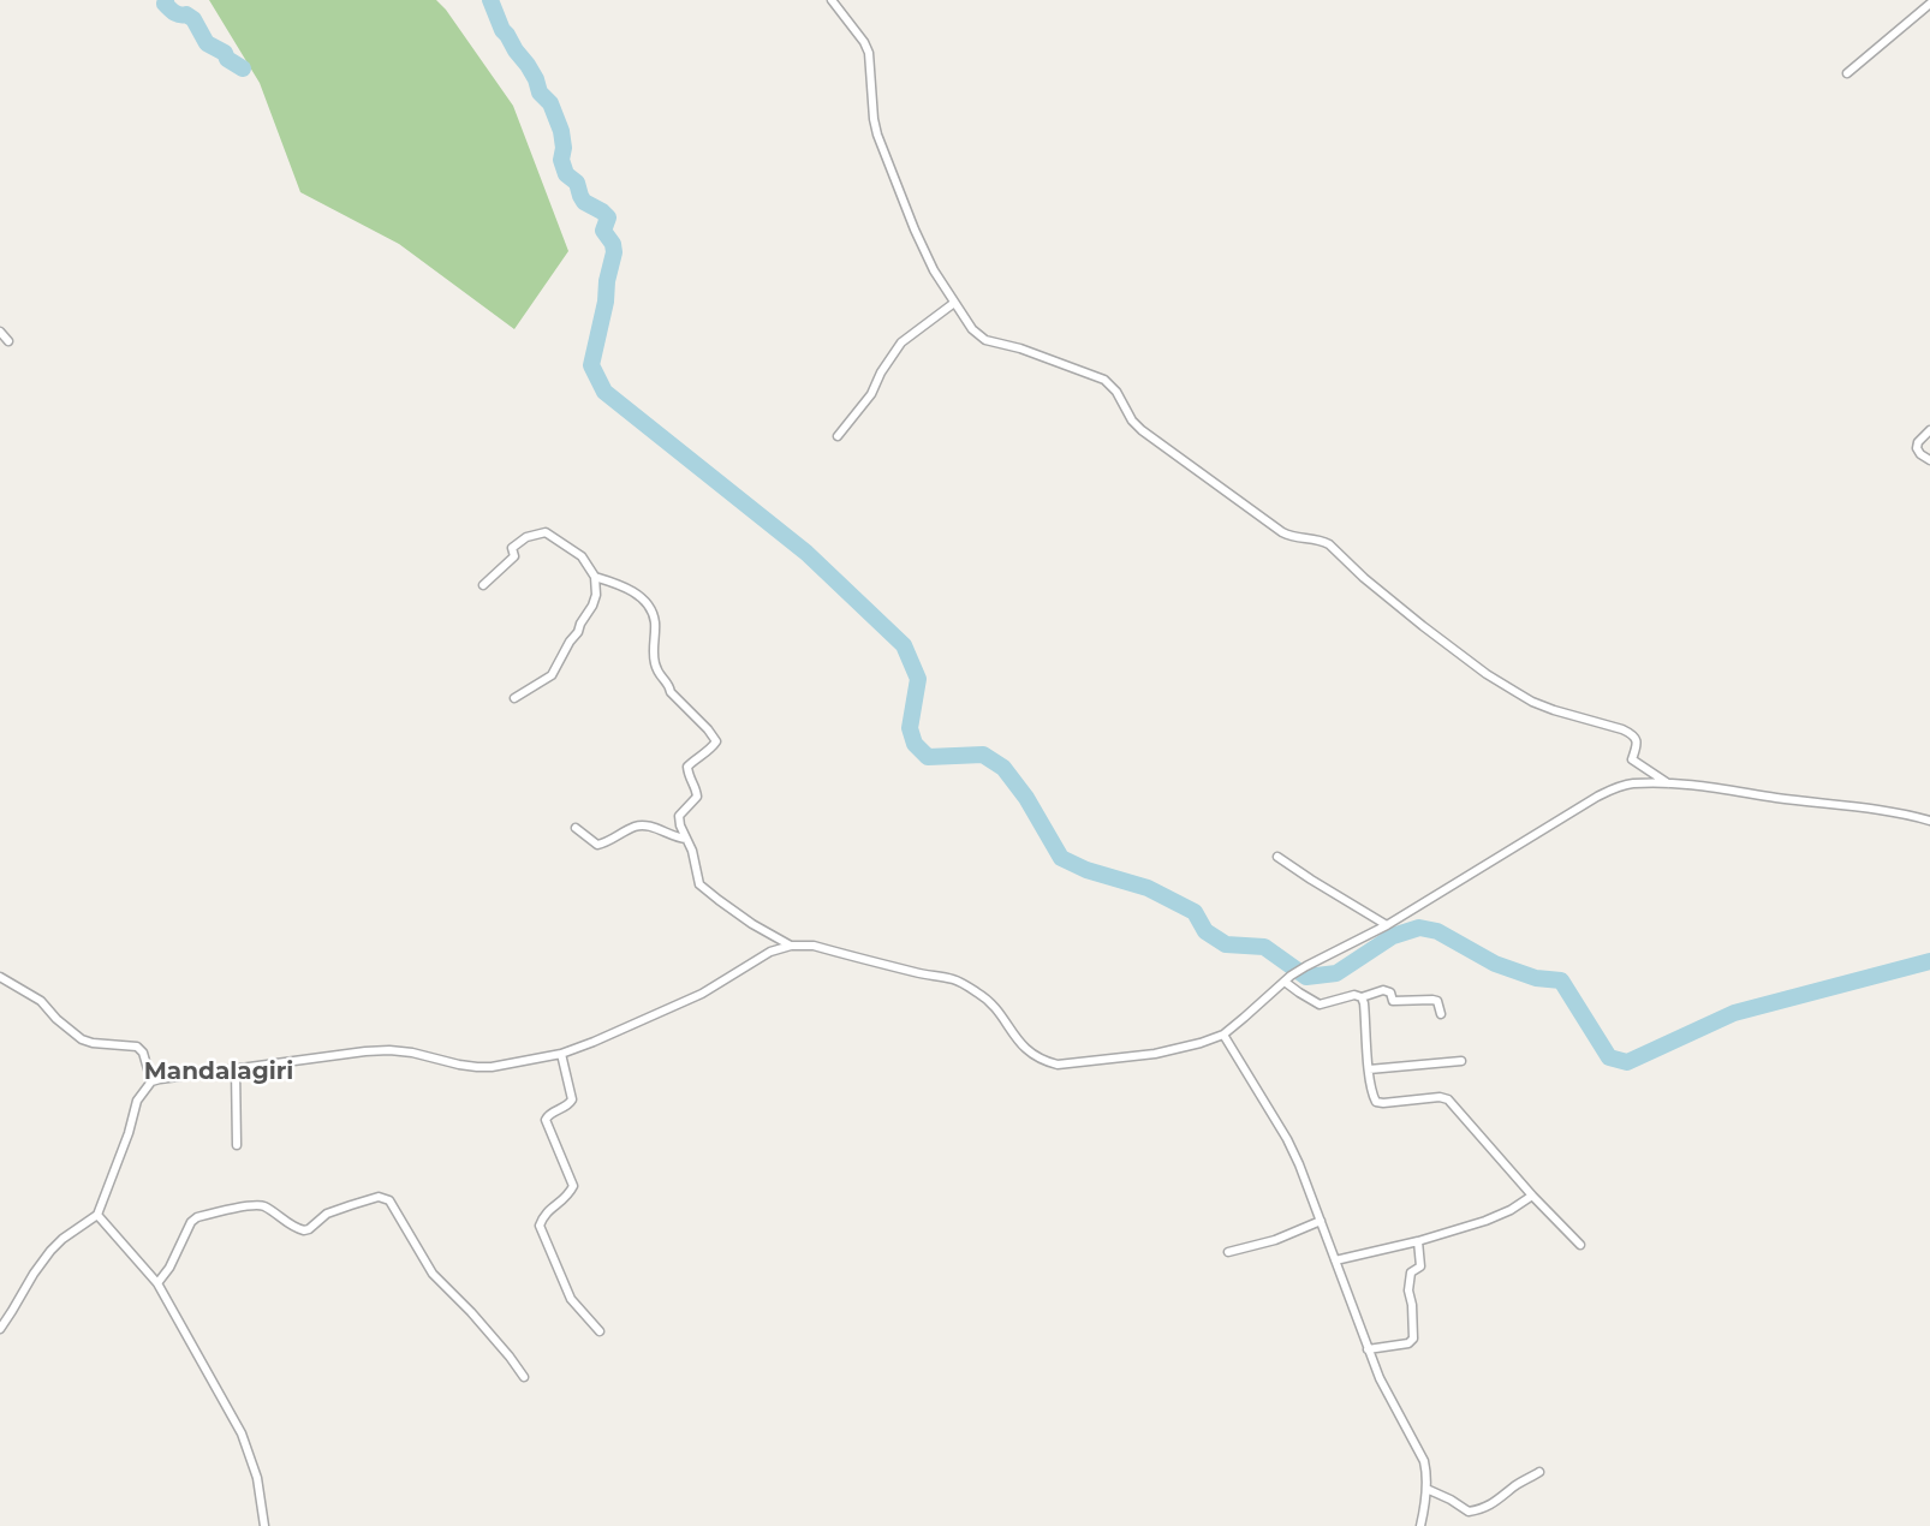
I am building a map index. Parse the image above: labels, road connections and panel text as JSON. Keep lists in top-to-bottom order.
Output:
{
  "districts": ["Mandalagiri"]
}
